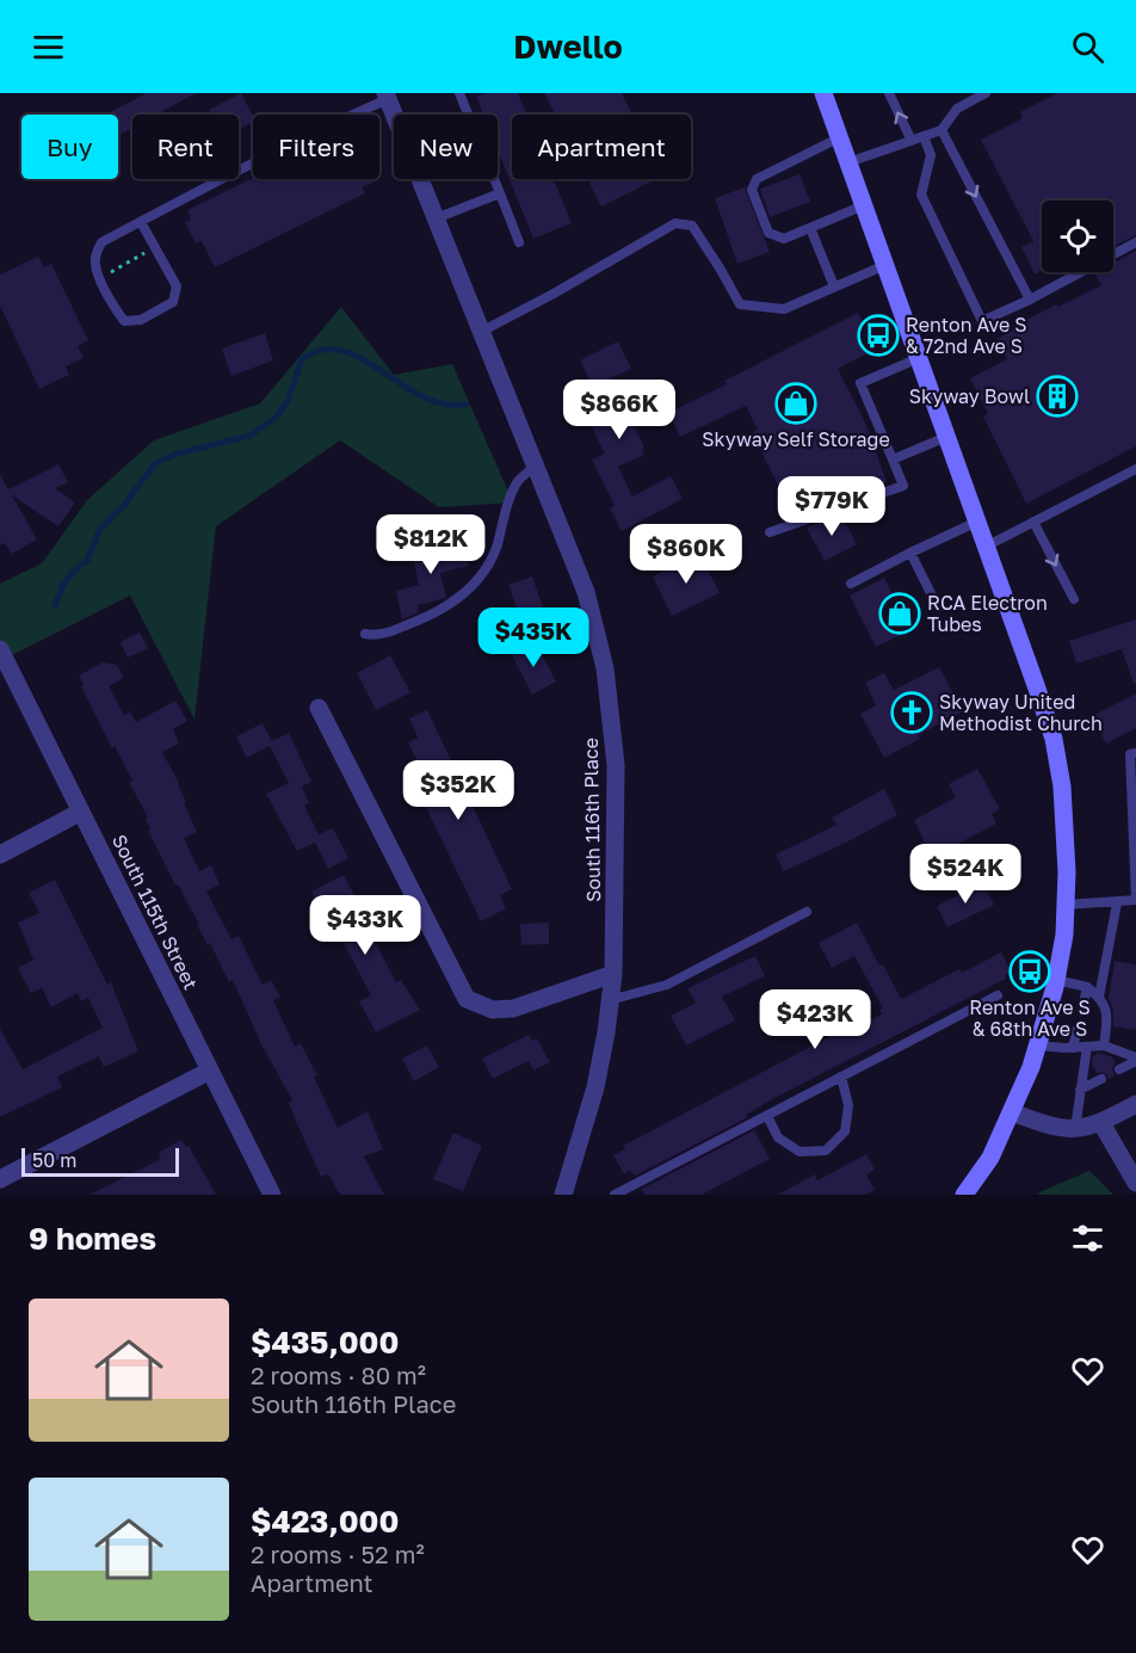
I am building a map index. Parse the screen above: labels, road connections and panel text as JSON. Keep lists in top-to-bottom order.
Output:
{
  "streets": {
    "street": ["South 116th Place", "South 115th Street"]
  },
  "places": {
    "bus stop": ["Renton Ave S & 72nd Ave S", "Renton Ave S & 68th Ave S"],
    "building": ["Skyway Bowl"],
    "shop": ["Skyway Self Storage", "RCA Electron Tubes"],
    "church": ["Skyway United Methodist Church"]
  },
  "scale_bar": "50 m",
  "page": {
    "header": "Dwello",
    "chip": [
      "Buy",
      "Rent",
      "Filters",
      "New",
      "Apartment"
    ],
    "price": [
      "$866K",
      "$779K",
      "$812K",
      "$860K",
      "$435K",
      "$352K",
      "$524K",
      "$433K",
      "$423K"
    ],
    "scale": "50 m",
    "heading": "9 homes",
    "list": [
      {
        "name": "$435,000",
        "note": "2 rooms · 80 m² · South 116th Place"
      },
      {
        "name": "$423,000",
        "note": "2 rooms · 52 m² · Apartment"
      }
    ]
  }
}
